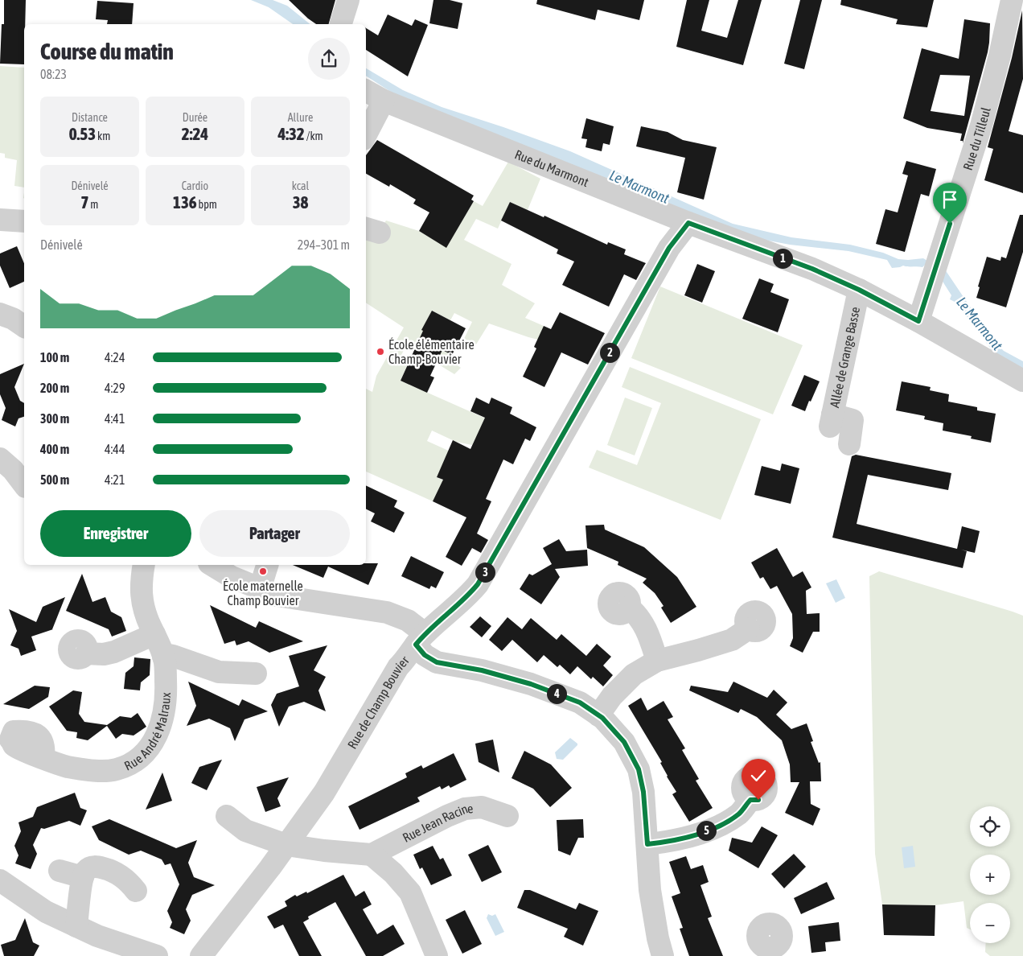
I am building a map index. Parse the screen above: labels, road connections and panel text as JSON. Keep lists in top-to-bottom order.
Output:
{
  "streets": {
    "street": [
      "Rue du Tilleul",
      "Rue du Marmont",
      "Allée de Grange Basse",
      "Rue de Champ Bouvier",
      "Rue André Malraux",
      "Rue Jean Racine"
    ]
  },
  "crossings": [
    ["Rue du Tilleul", "Rue du Marmont"],
    ["Rue du Marmont", "Allée de Grange Basse"],
    ["Rue du Marmont", "Rue de Champ Bouvier"]
  ],
  "water": ["Le Marmont"],
  "places": ["École élémentaire Champ-Bouvier", "École maternelle Champ Bouvier"],
  "page": {
    "heading": ["Course du matin", "08:23"],
    "stats": [
      ["Distance", "0.53 km"],
      ["Durée", "2:24"],
      ["Allure", "4:32 /km"],
      ["Dénivelé", "7 m"],
      ["Cardio", "136 bpm"],
      ["kcal", "38"]
    ],
    "chart": ["Dénivelé", "294–301 m"],
    "pins": [
      "1",
      "2",
      "3",
      "4",
      "5"
    ],
    "list": [
      {
        "name": "100 m",
        "note": "4:24"
      },
      {
        "name": "200 m",
        "note": "4:29"
      },
      {
        "name": "300 m",
        "note": "4:41"
      },
      {
        "name": "400 m",
        "note": "4:44"
      },
      {
        "name": "500 m",
        "note": "4:21"
      }
    ],
    "buttons": ["Enregistrer", "Partager"],
    "map_buttons": ["+", "−"]
  }
}
